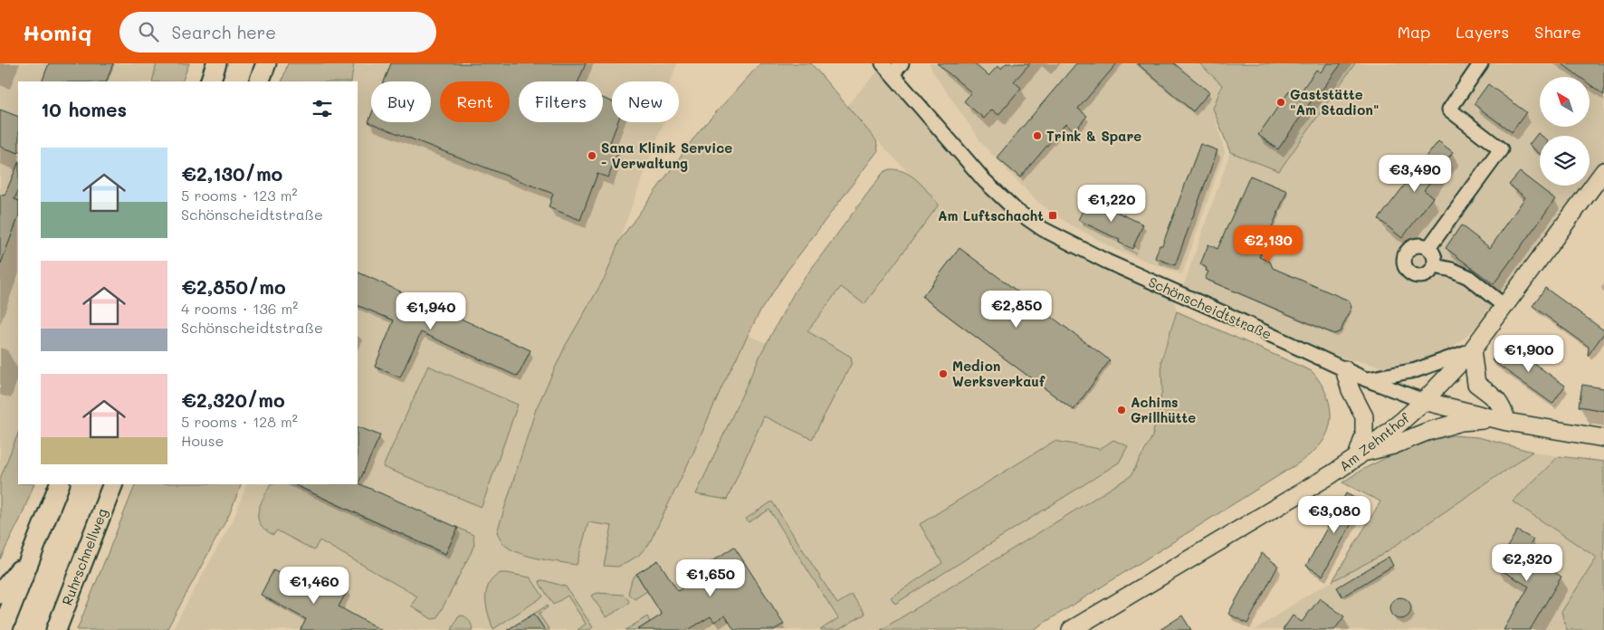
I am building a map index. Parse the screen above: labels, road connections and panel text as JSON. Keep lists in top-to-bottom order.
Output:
{
  "streets": {
    "highway": ["Ruhrschnellweg"],
    "main road": ["Schönscheidtstraße", "Am Zehnthof"]
  },
  "crossings": [
    ["Schönscheidtstraße", "Am Zehnthof"]
  ],
  "places": {
    "other": [
      "Gaststätte \"Am Stadion\"",
      "Trink & Spare",
      "Sana Klinik Service - Verwaltung",
      "Medion Werksverkauf",
      "Achims Grillhütte"
    ],
    "transit": ["Am Luftschacht"]
  },
  "north": "top left",
  "page": {
    "header": "Homiq",
    "search": "Search here",
    "nav": ["Map", "Layers", "Share"],
    "chip": [
      "Buy",
      "Rent",
      "Filters",
      "New"
    ],
    "heading": "10 homes",
    "list": [
      {
        "name": "€2,130/mo",
        "note": "5 rooms · 123 m² · Schönscheidtstraße"
      },
      {
        "name": "€2,850/mo",
        "note": "4 rooms · 136 m² · Schönscheidtstraße"
      },
      {
        "name": "€2,320/mo",
        "note": "5 rooms · 128 m² · House"
      }
    ],
    "price": [
      "€3,490",
      "€1,220",
      "€2,130",
      "€2,850",
      "€1,940",
      "€1,900",
      "€3,080",
      "€2,320",
      "€1,650",
      "€1,460"
    ]
  }
}
